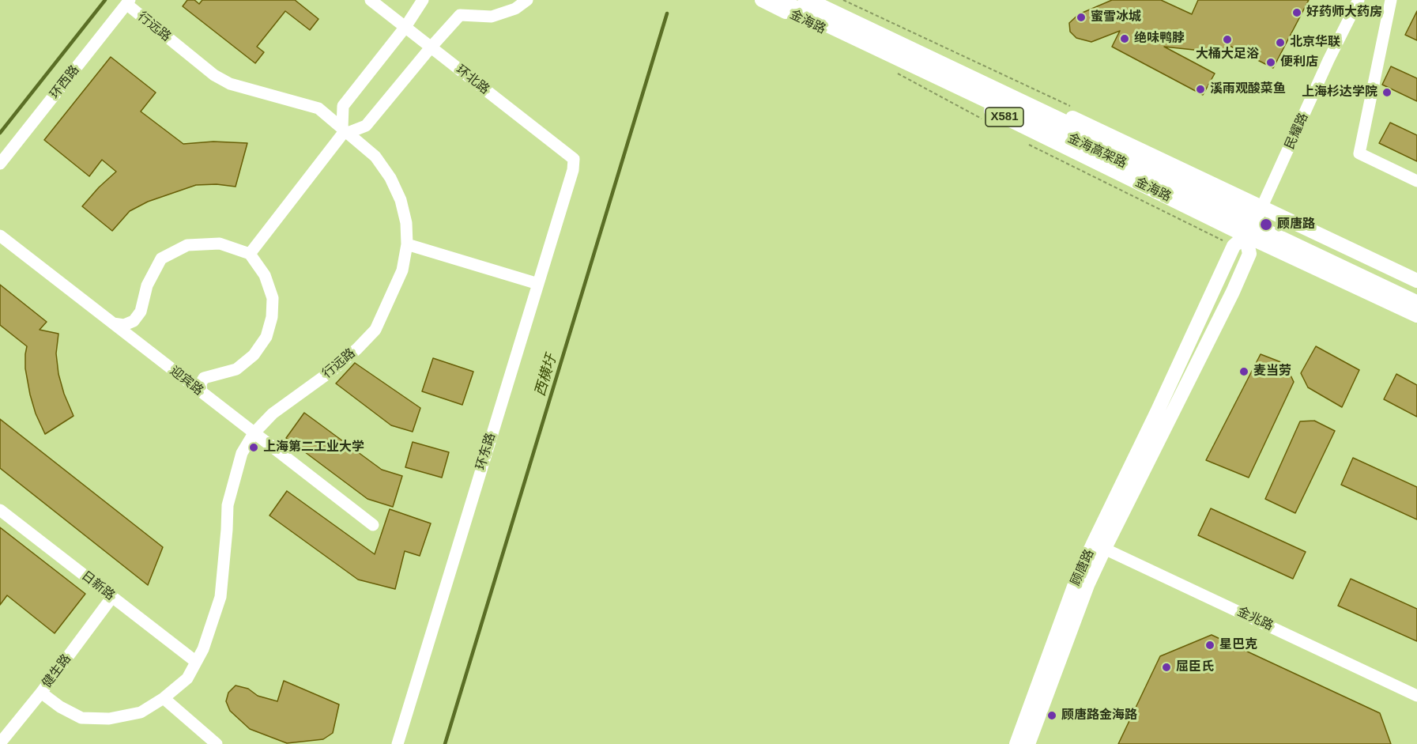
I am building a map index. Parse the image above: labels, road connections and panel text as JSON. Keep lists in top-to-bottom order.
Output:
{
  "streets": {
    "highway": ["金海高架路"],
    "main road": [
      "金海路",
      "X581",
      "民耀路",
      "顾唐路"
    ],
    "street": [
      "行远路",
      "环北路",
      "环西路",
      "迎宾路",
      "环东路",
      "日新路",
      "金兆路",
      "健生路"
    ]
  },
  "crossings": [
    ["金海路", "民耀路"],
    ["金海路", "顾唐路"],
    ["行远路", "环西路"],
    ["行远路", "迎宾路"],
    ["行远路", "日新路"],
    ["行远路", "健生路"],
    ["环北路", "环东路"],
    ["民耀路", "顾唐路"],
    ["顾唐路", "金兆路"],
    ["日新路", "健生路"]
  ],
  "water": ["西横圩"],
  "places": [
    "好药师大药房",
    "蜜雪冰城",
    "绝味鸭脖",
    "大桶大足浴",
    "北京华联",
    "便利店",
    "溪雨观酸菜鱼",
    "上海杉达学院",
    "顾唐路",
    "麦当劳",
    "上海第二工业大学",
    "星巴克",
    "屈臣氏",
    "顾唐路金海路"
  ]
}
